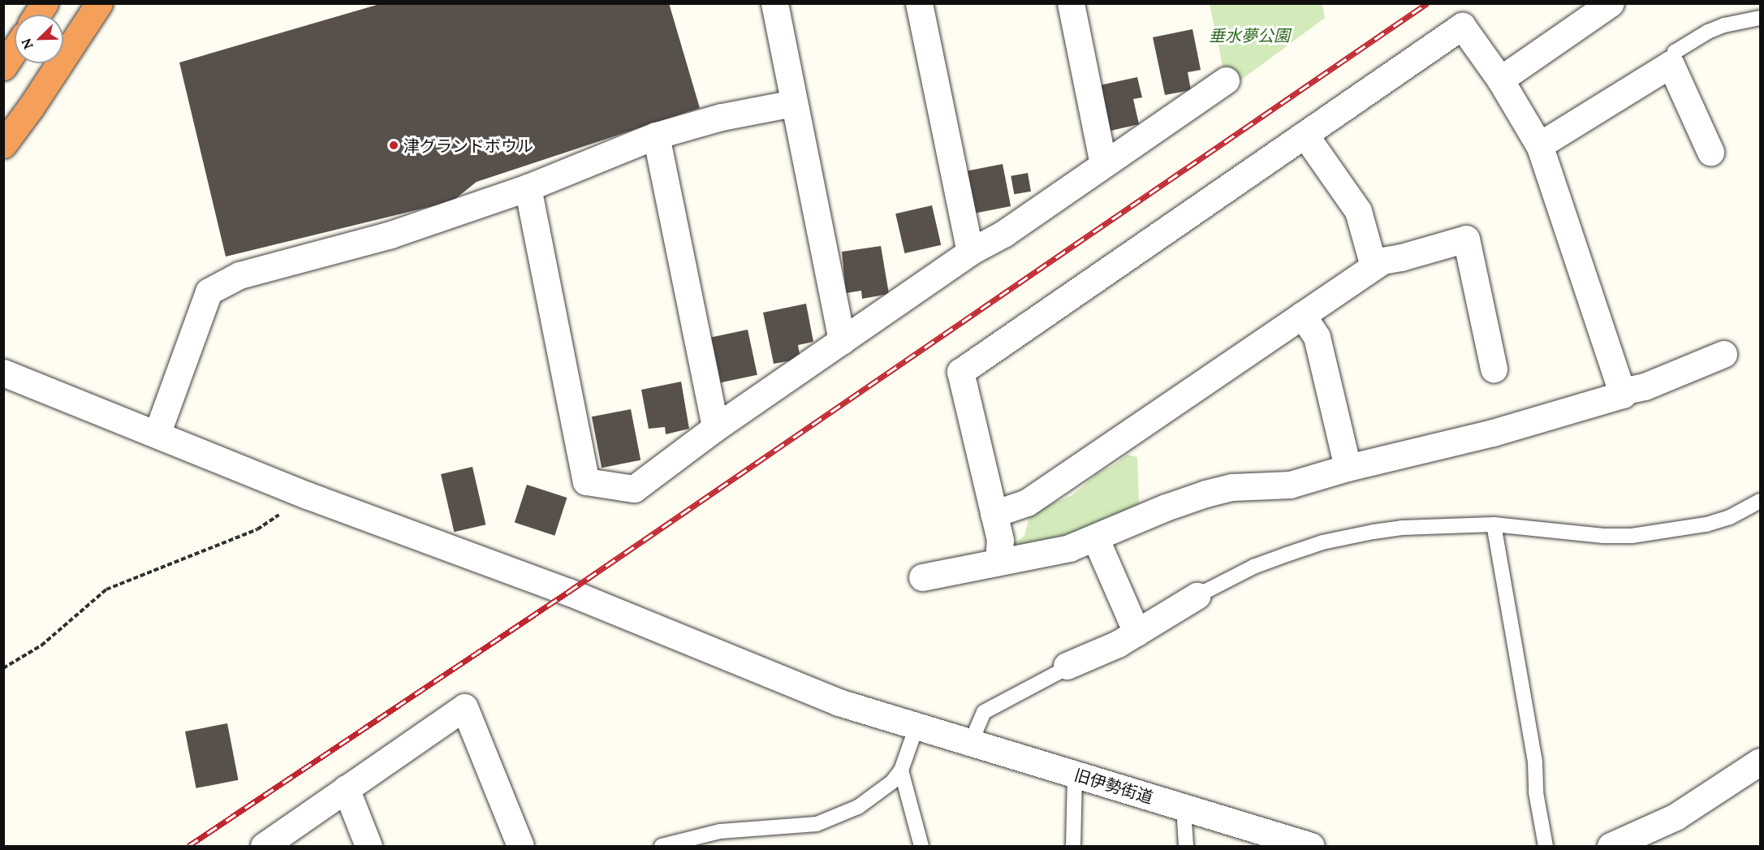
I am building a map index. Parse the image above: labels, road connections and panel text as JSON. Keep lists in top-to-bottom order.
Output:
{
  "streets": {
    "street": ["旧伊勢街道"]
  },
  "parks": ["垂水夢公園"],
  "places": ["津グランドボウル"],
  "north": "bottom left"
}
